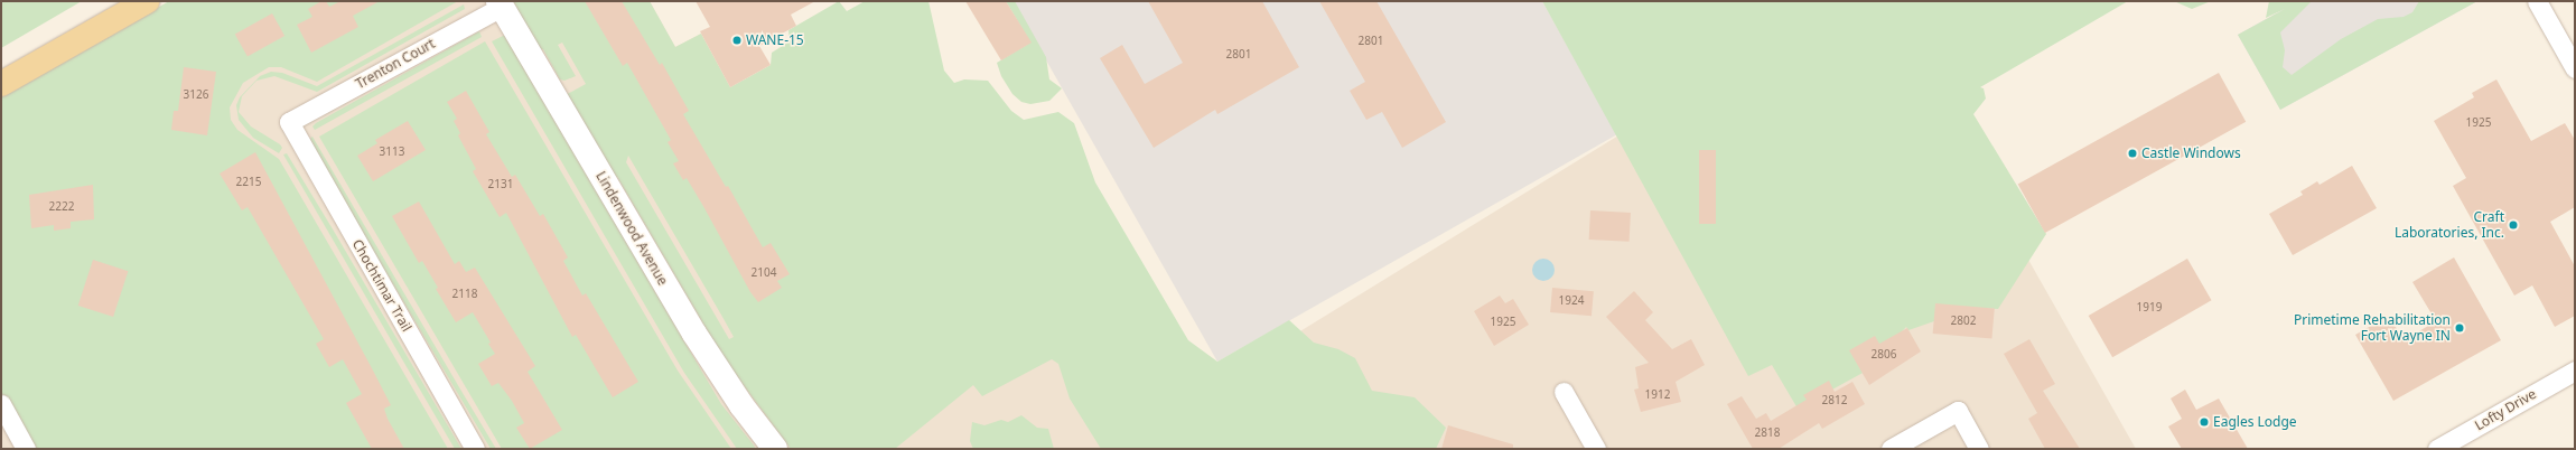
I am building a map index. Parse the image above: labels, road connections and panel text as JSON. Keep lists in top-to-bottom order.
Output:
{
  "streets": {
    "street": [
      "Trenton Court",
      "Lindenwood Avenue",
      "Chochtimar Trail",
      "Lofty Drive"
    ]
  },
  "crossings": [
    ["Trenton Court", "Lindenwood Avenue"],
    ["Trenton Court", "Chochtimar Trail"]
  ],
  "places": [
    "WANE-15",
    "Castle Windows",
    "Craft Laboratories, Inc.",
    "Primetime Rehabilitation Fort Wayne IN",
    "Eagles Lodge"
  ],
  "house_numbers": [
    "2801",
    "2801",
    "3126",
    "1925",
    "3113",
    "2215",
    "2131",
    "2222",
    "2104",
    "2118",
    "1924",
    "1919",
    "2802",
    "1925",
    "2806",
    "1912",
    "2812",
    "2818"
  ]
}
